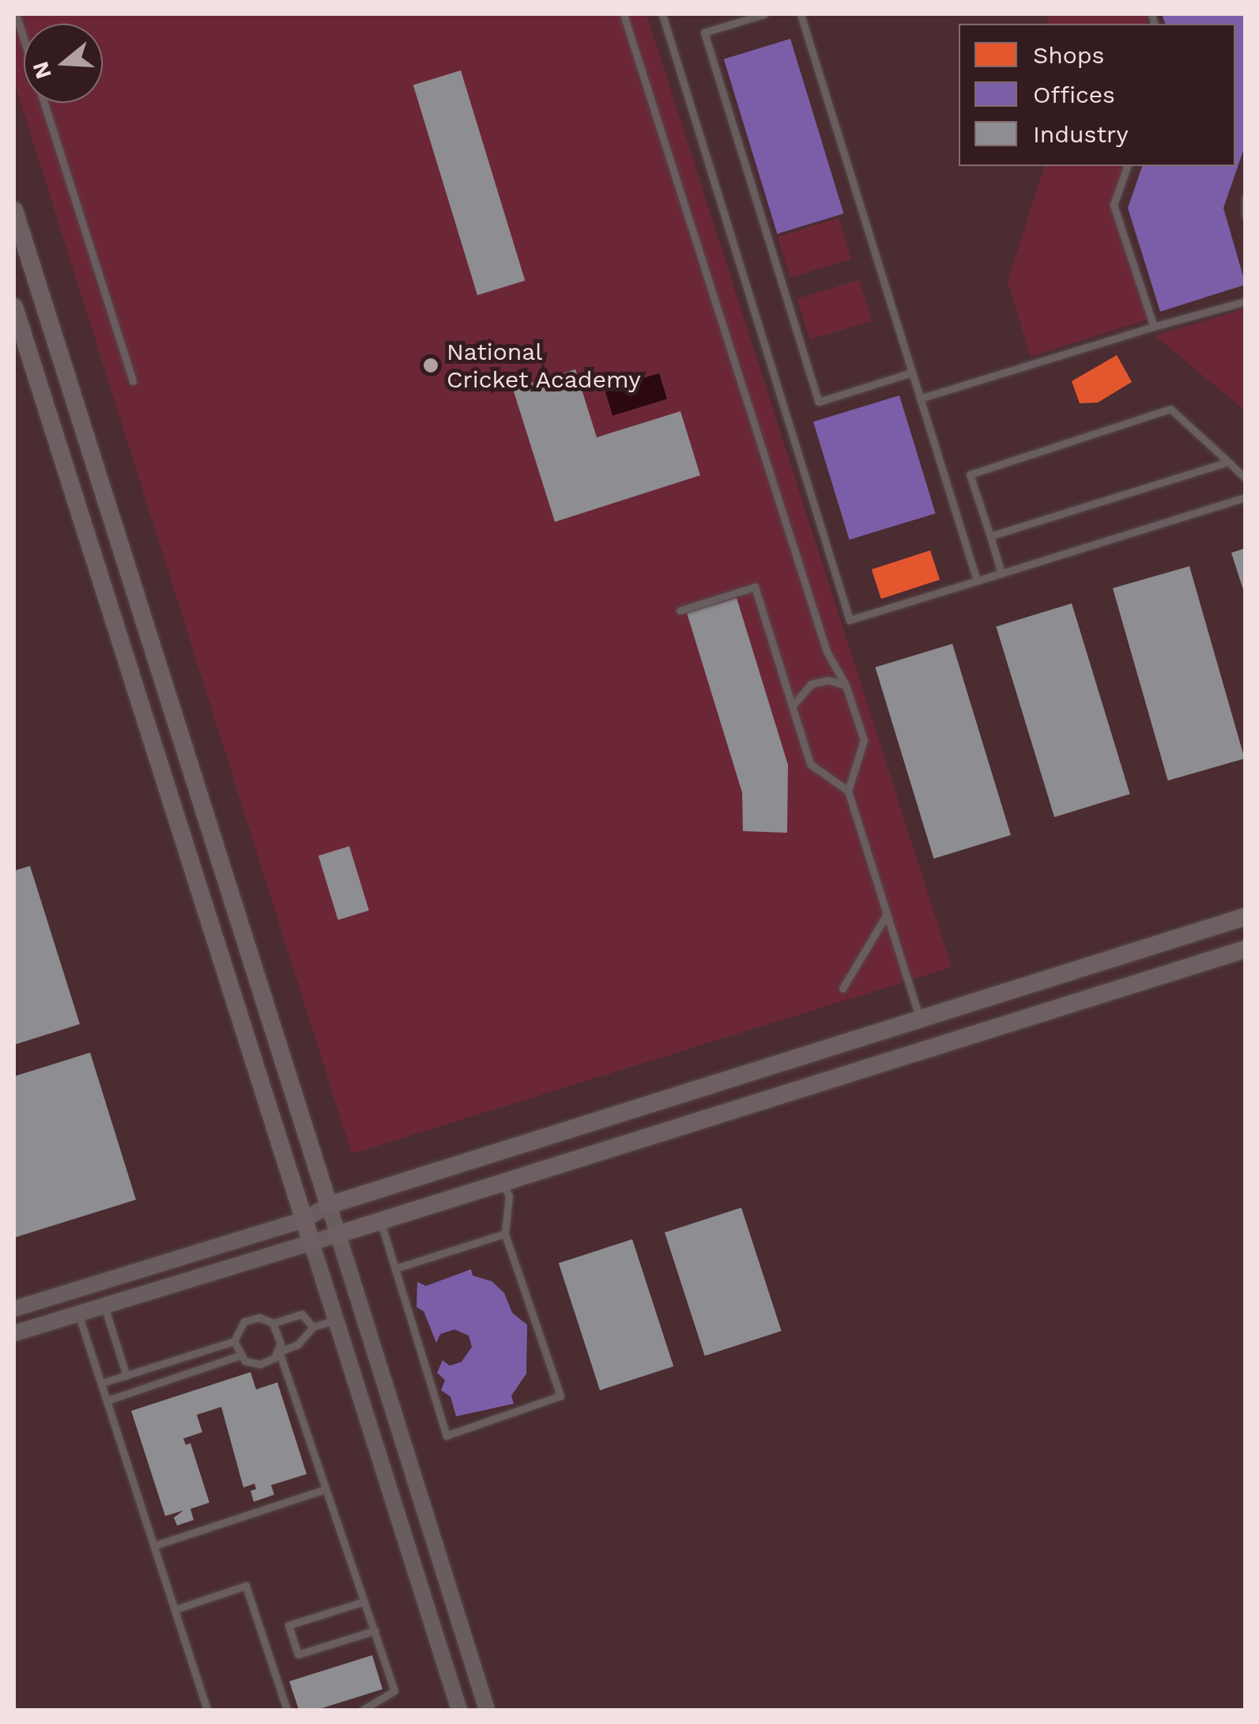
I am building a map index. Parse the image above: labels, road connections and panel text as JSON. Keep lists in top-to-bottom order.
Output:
{
  "places": ["National Cricket Academy"],
  "legend": ["Shops", "Offices", "Industry"],
  "north": "left"
}
